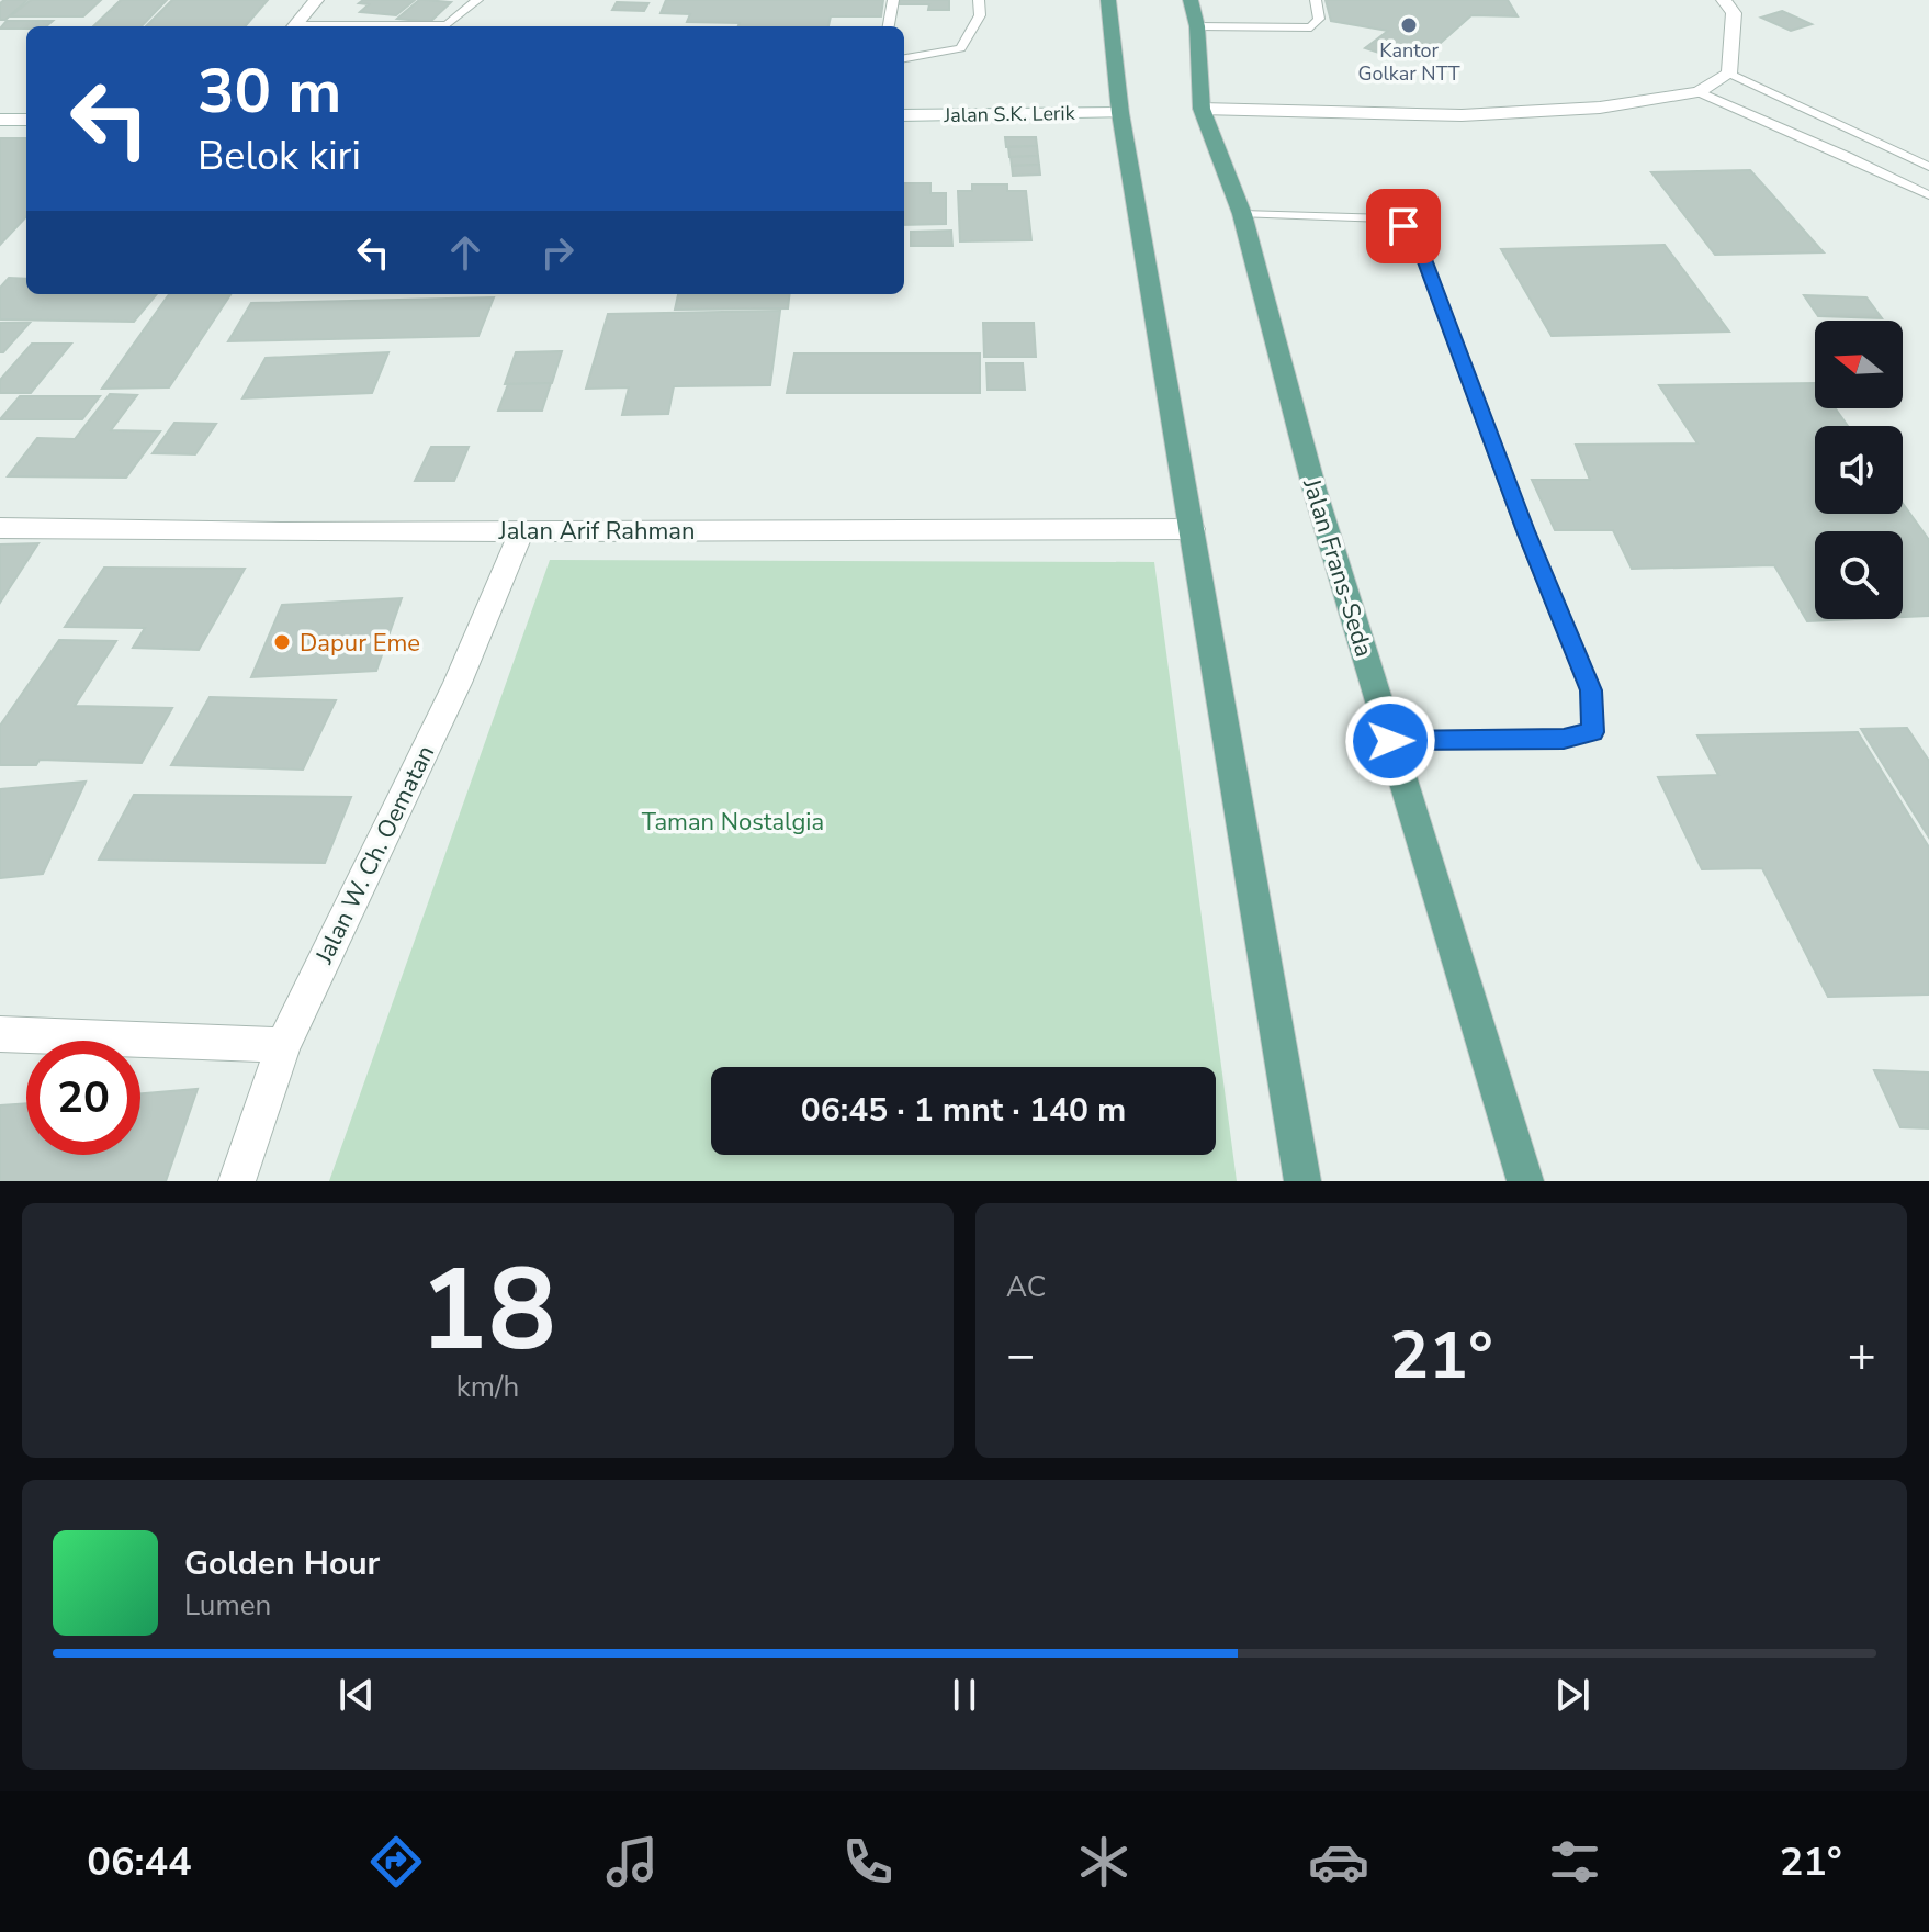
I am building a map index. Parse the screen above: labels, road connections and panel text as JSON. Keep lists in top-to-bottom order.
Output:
{
  "streets": {
    "main road": ["Jalan Frans-Seda"],
    "street": ["Jalan S.K. Lerik", "Jalan Arif Rahman", "Jalan W. Ch. Oematan"]
  },
  "crossings": [
    ["Jalan Arif Rahman", "Jalan W. Ch. Oematan"]
  ],
  "parks": ["Taman Nostalgia"],
  "places": ["Kantor Golkar NTT", "Dapur Eme"],
  "north": "left",
  "page": {
    "turn": ["30 m", "Belok kiri"],
    "limit": "20",
    "trip": "06:45 · 1 mnt · 140 m",
    "tile": [
      ["18", "km/h"],
      "AC"
    ],
    "heat": ["−", "21°", "+"],
    "song": ["Golden Hour", "Lumen"],
    "tabs": ["06:44", "21°"]
  }
}
